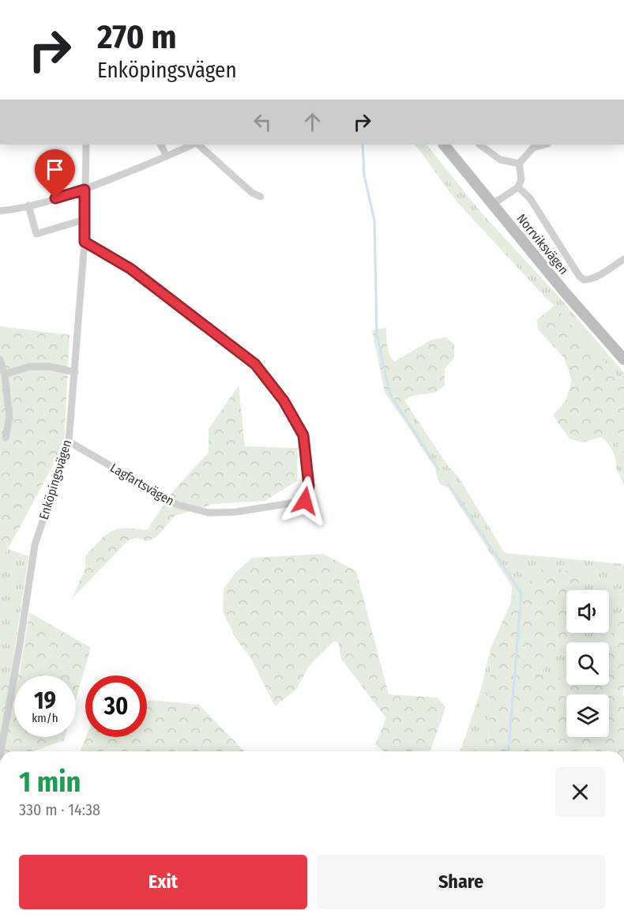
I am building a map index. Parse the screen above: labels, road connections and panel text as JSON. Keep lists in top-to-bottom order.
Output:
{
  "streets": {
    "street": ["Norrviksvägen", "Enköpingsvägen", "Lagfartsvägen"]
  },
  "crossings": [
    ["Enköpingsvägen", "Lagfartsvägen"]
  ],
  "page": {
    "turn": ["270 m", "Enköpingsvägen"],
    "speed": "19 km/h",
    "limit": "30",
    "heading": ["1 min", "330 m · 14:38"],
    "buttons": ["Exit", "Share"]
  }
}
